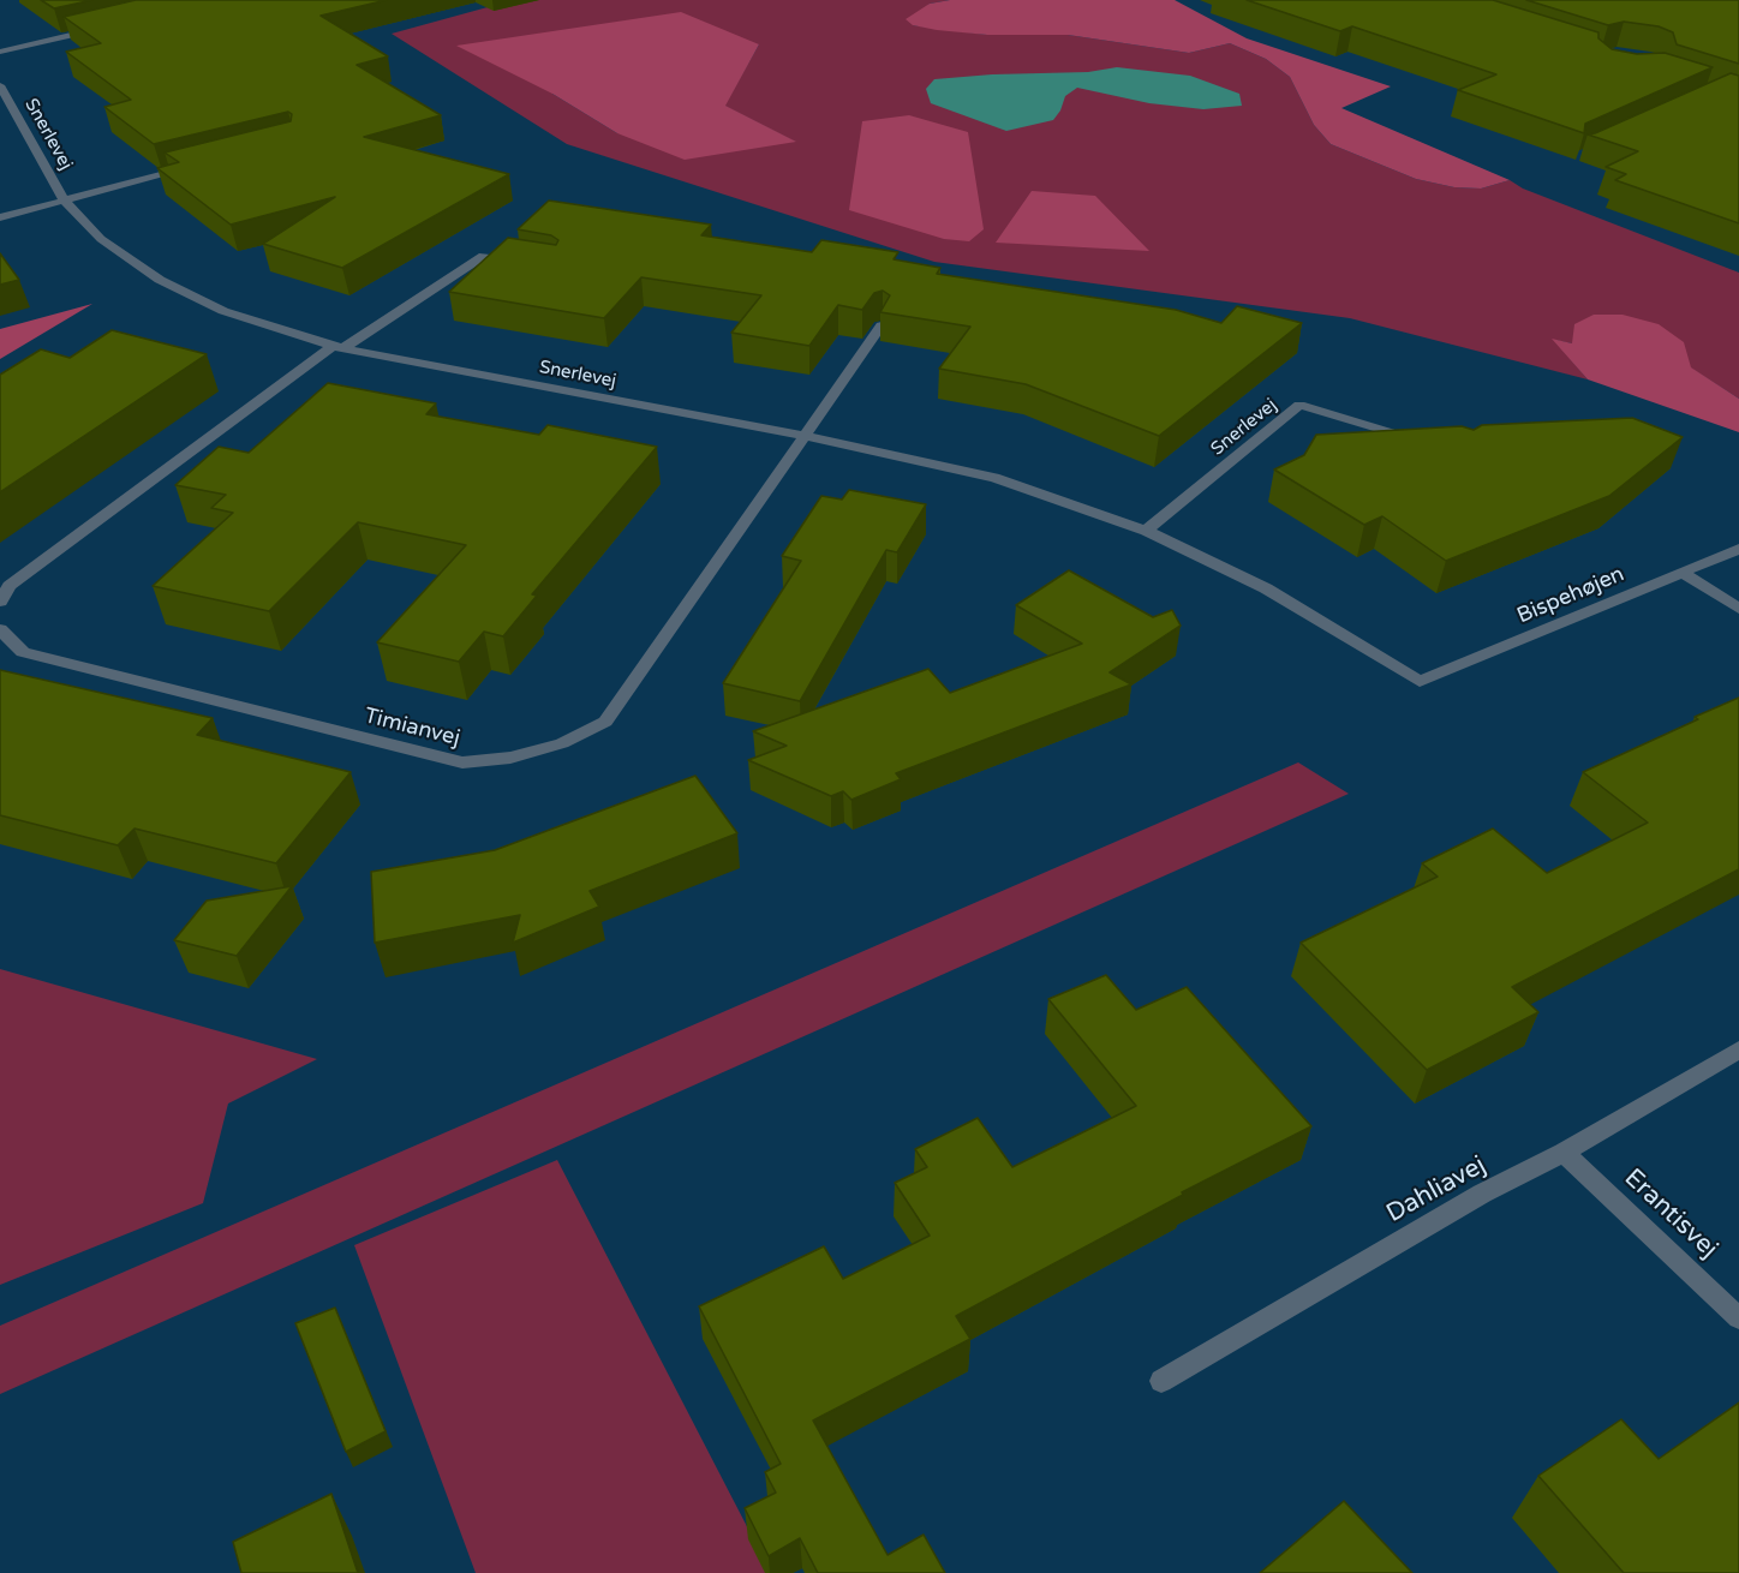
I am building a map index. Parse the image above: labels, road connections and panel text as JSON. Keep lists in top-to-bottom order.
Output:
{
  "streets": {
    "street": [
      "Snerlevej",
      "Bispehøjen",
      "Timianvej",
      "Dahliavej",
      "Erantisvej"
    ]
  },
  "crossings": [
    ["Snerlevej", "Bispehøjen"],
    ["Snerlevej", "Timianvej"],
    ["Dahliavej", "Erantisvej"]
  ]
}
